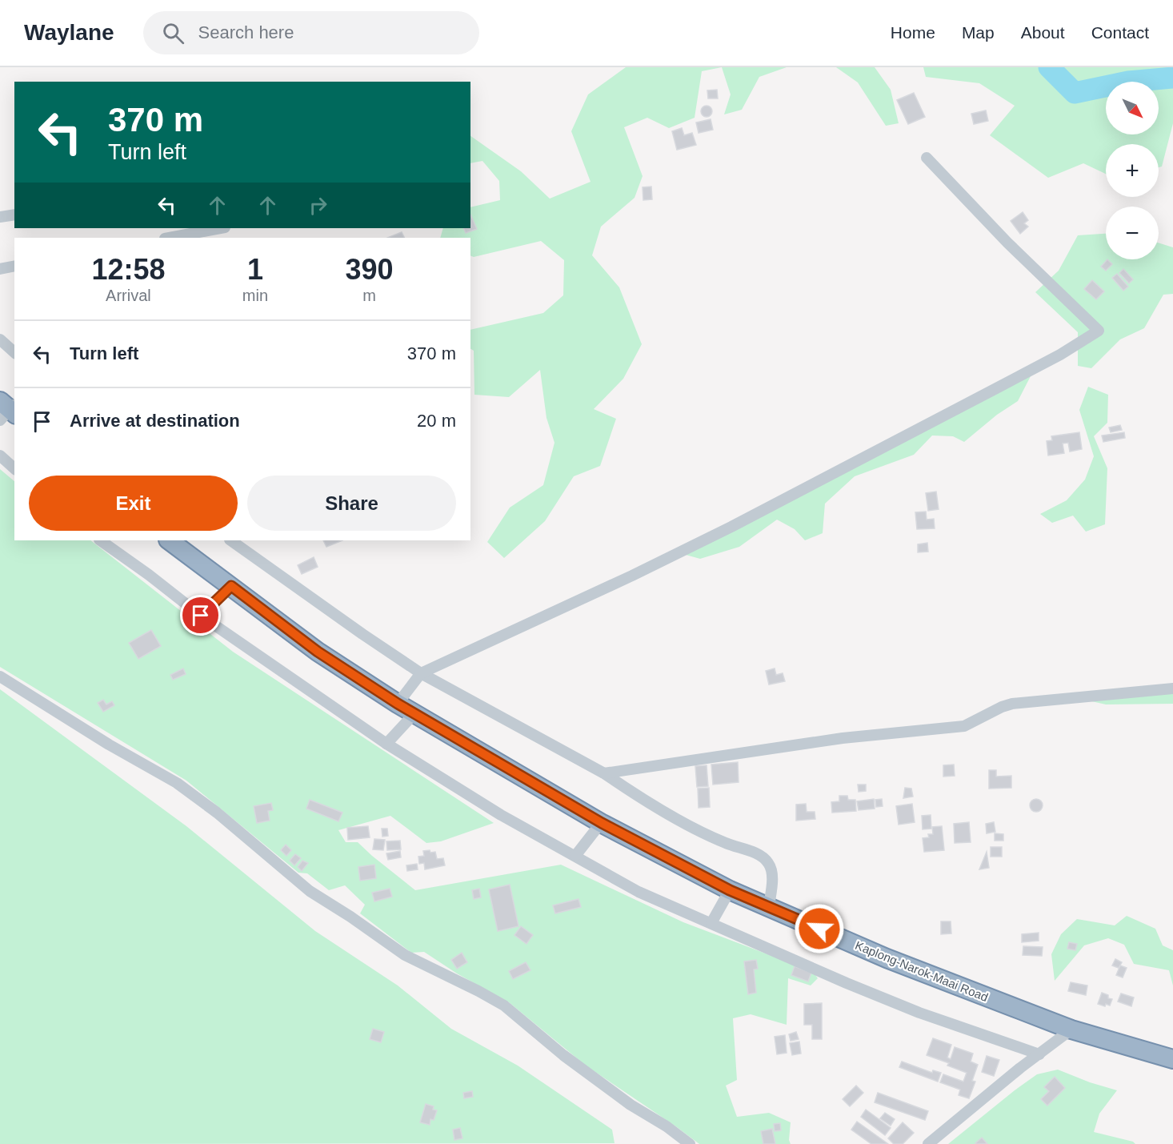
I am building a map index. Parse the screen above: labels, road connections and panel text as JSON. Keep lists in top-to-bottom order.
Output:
{
  "streets": {
    "highway": ["Kaplong-Narok-Maai Road"]
  },
  "north": "bottom right",
  "page": {
    "header": "Waylane",
    "search": "Search here",
    "nav": [
      "Home",
      "Map",
      "About",
      "Contact"
    ],
    "map_buttons": ["+", "−"],
    "turn": ["370 m", "Turn left"],
    "eta": [
      "12:58",
      "Arrival",
      "1",
      "min",
      "390",
      "m"
    ],
    "list": [
      {
        "name": "Turn left",
        "value": "370 m"
      },
      {
        "name": "Arrive at destination",
        "value": "20 m"
      }
    ],
    "buttons": ["Exit", "Share"]
  }
}
